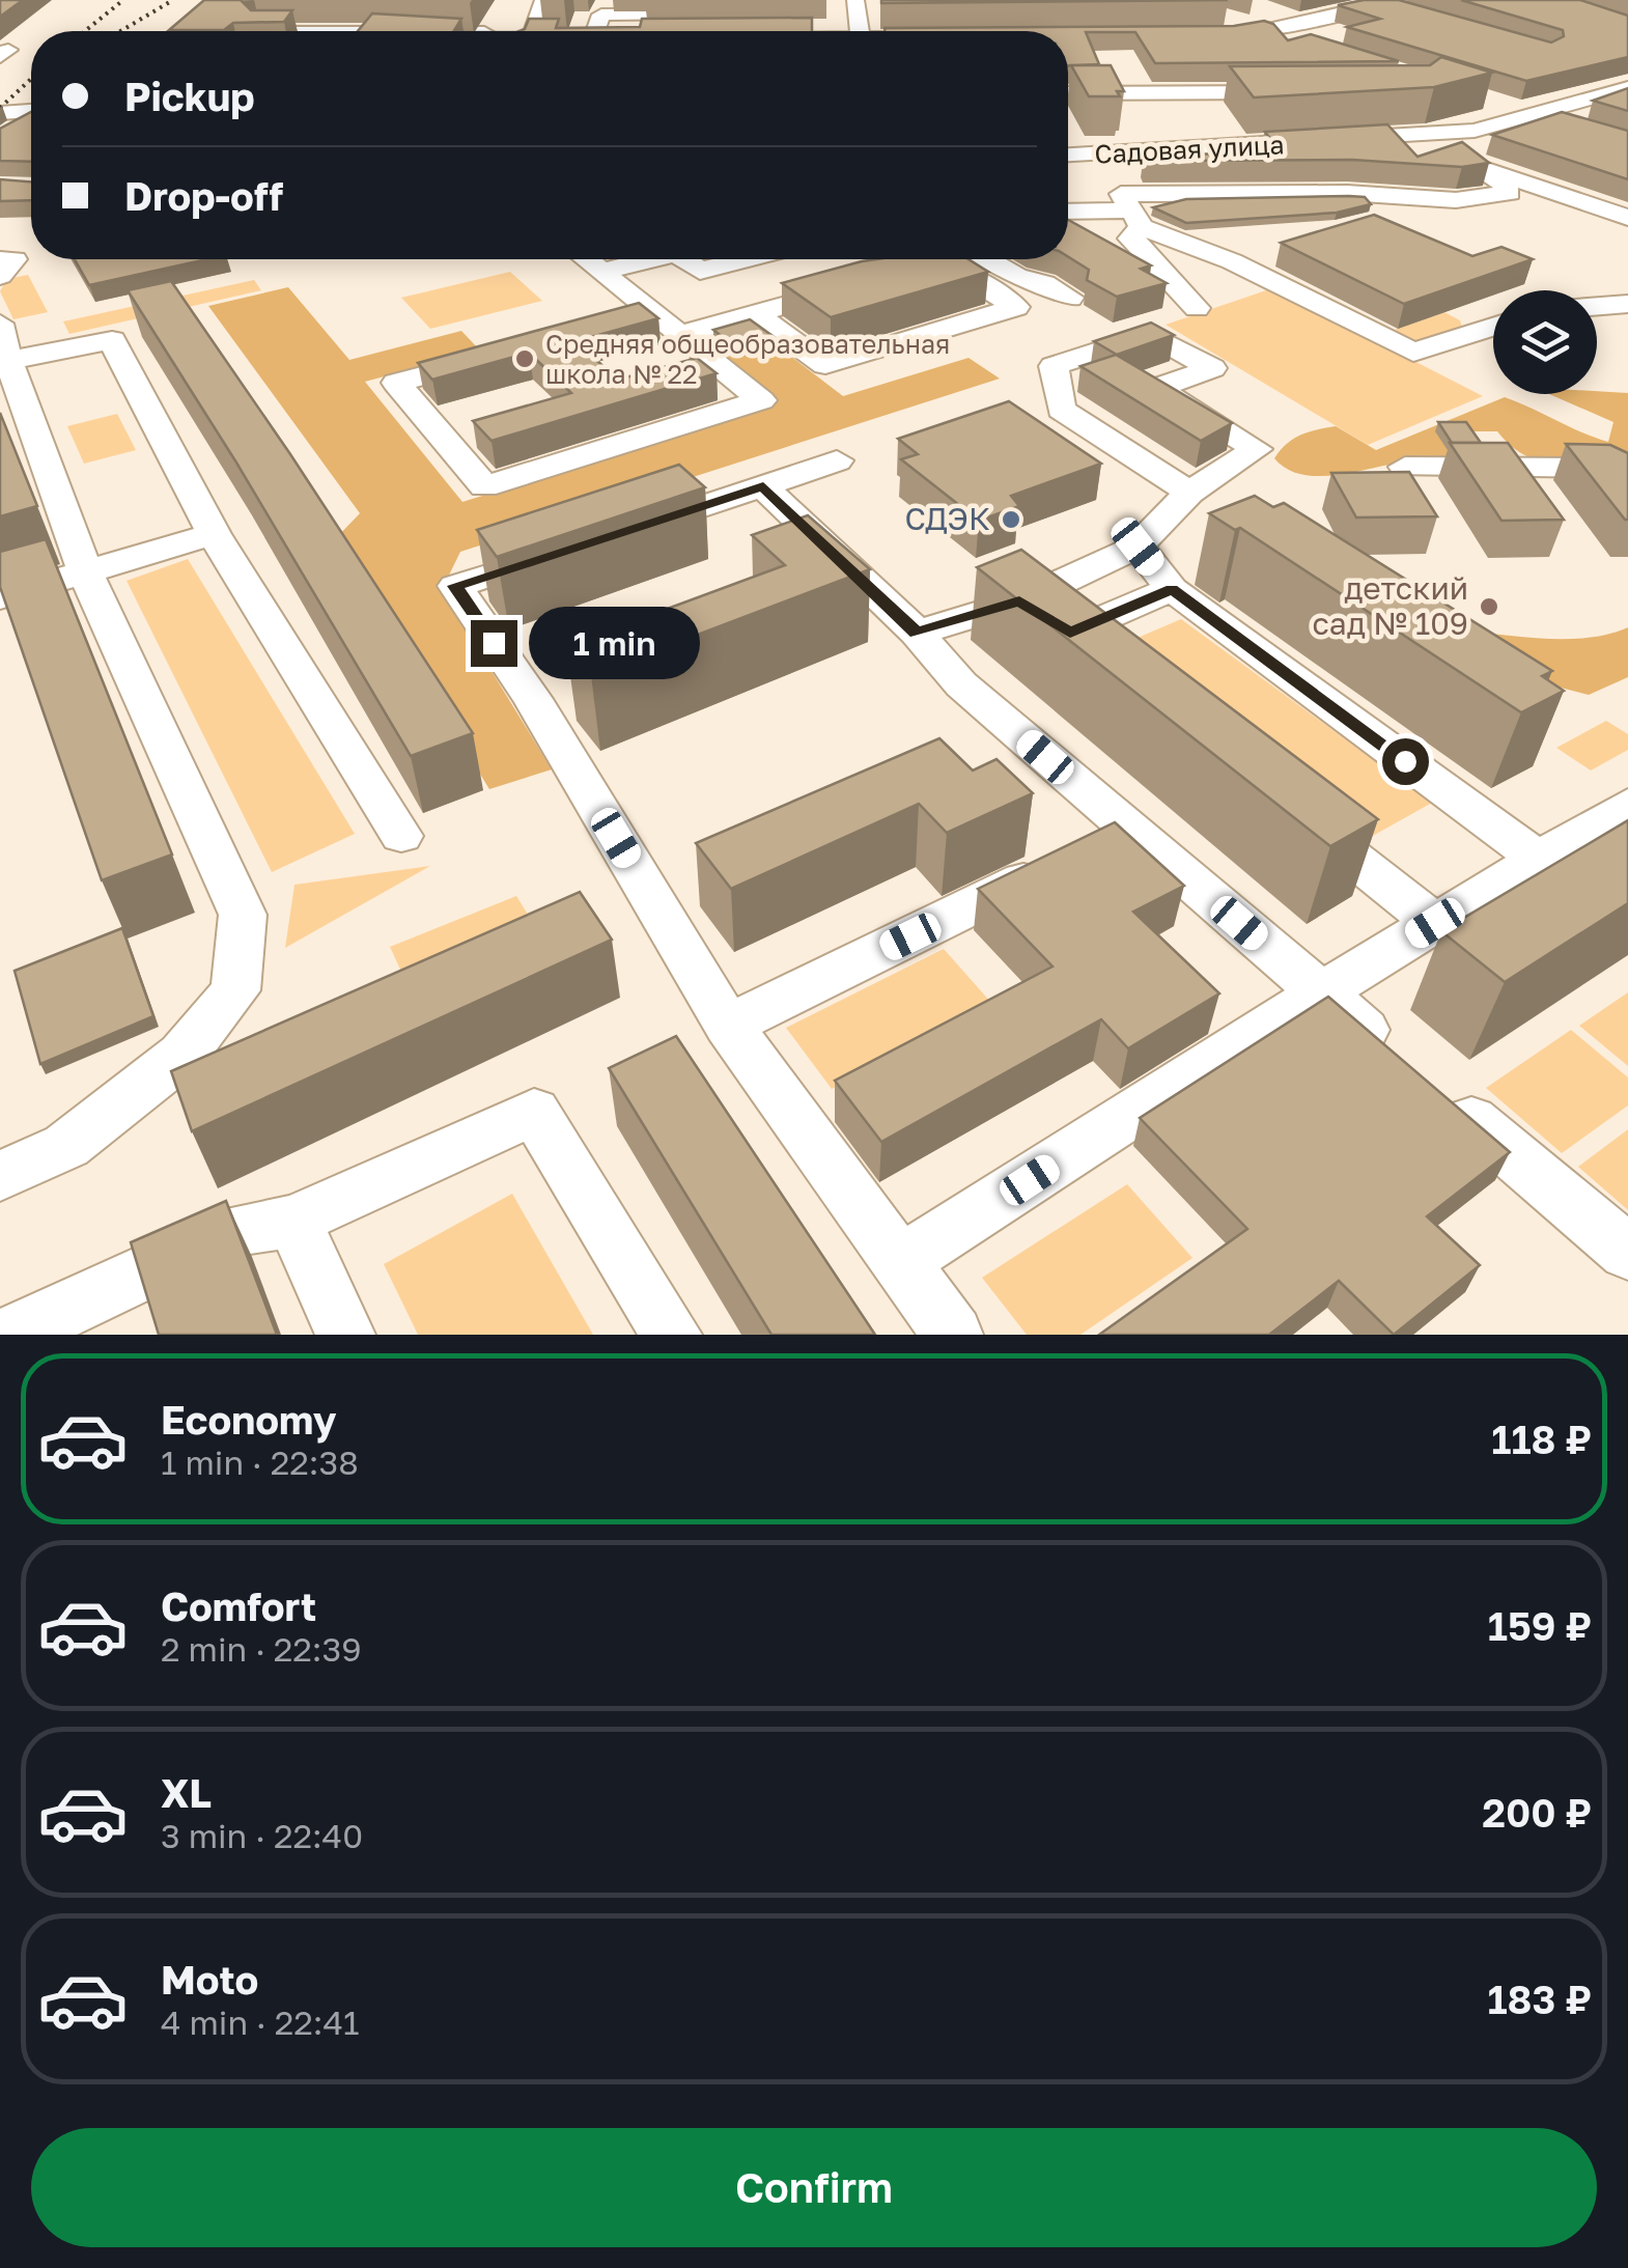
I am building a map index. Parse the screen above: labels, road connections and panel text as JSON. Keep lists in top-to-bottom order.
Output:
{
  "streets": {
    "street": ["Садовая улица"]
  },
  "places": ["Средняя общеобразовательная школа № 22", "СДЭК", "детский сад № 109"],
  "page": {
    "banner": ["Pickup", "Drop-off"],
    "bubble": "1 min",
    "list": [
      {
        "name": "Economy",
        "note": "1 min · 22:38",
        "value": "118 ₽"
      },
      {
        "name": "Comfort",
        "note": "2 min · 22:39",
        "value": "159 ₽"
      },
      {
        "name": "XL",
        "note": "3 min · 22:40",
        "value": "200 ₽"
      },
      {
        "name": "Moto",
        "note": "4 min · 22:41",
        "value": "183 ₽"
      }
    ],
    "buttons": "Confirm"
  }
}
